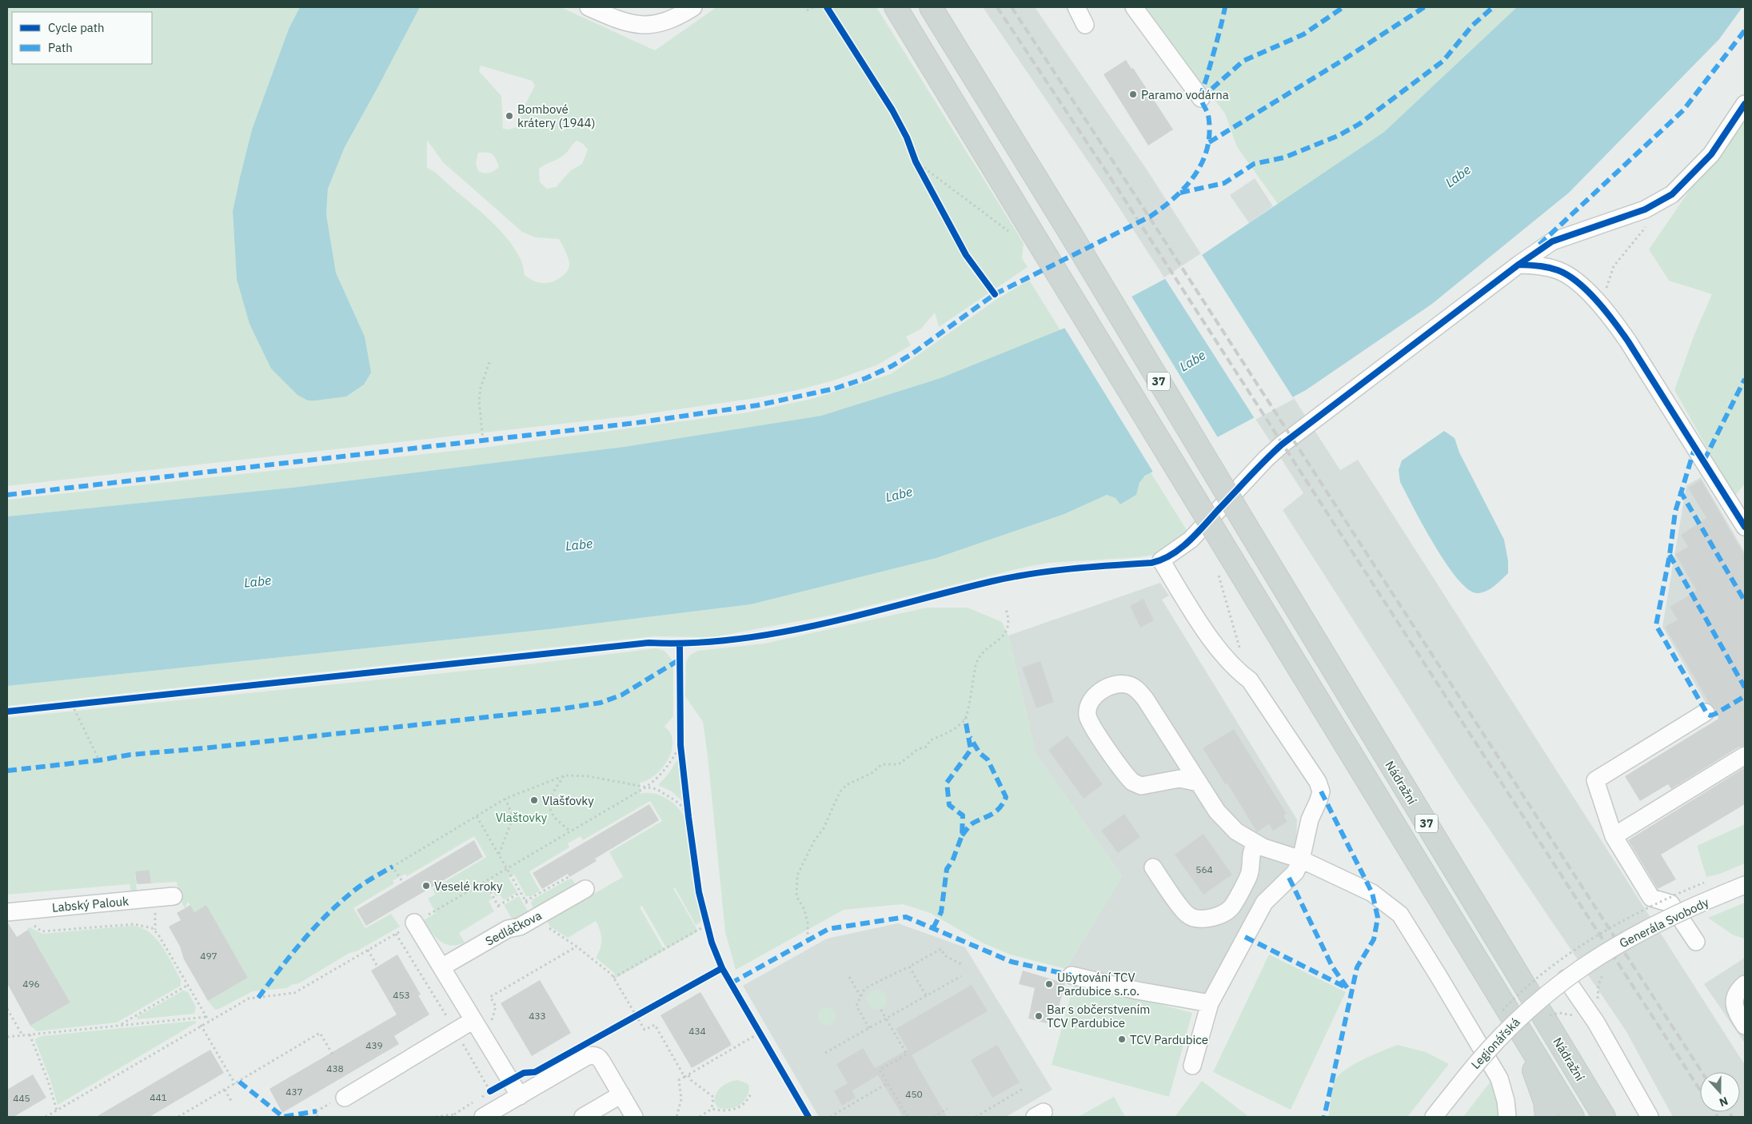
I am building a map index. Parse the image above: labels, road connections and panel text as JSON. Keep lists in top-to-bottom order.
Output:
{
  "streets": {
    "main road": ["37", "Nádražní"],
    "street": [
      "Labský Palouk",
      "Generála Svobody",
      "Sedláčkova",
      "Legionářská"
    ]
  },
  "crossings": [
    ["Generála Svobody", "Legionářská"]
  ],
  "water": ["Labe"],
  "parks": ["Vlaštovky"],
  "places": [
    "Paramo vodárna",
    "Bombové krátery (1944)",
    "Vlašťovky",
    "Veselé kroky",
    "Ubytování TCV Pardubice s.r.o.",
    "Bar s občerstvením TCV Pardubice",
    "TCV Pardubice"
  ],
  "house_numbers": [
    "564",
    "497",
    "496",
    "453",
    "433",
    "434",
    "439",
    "438",
    "437",
    "450",
    "441",
    "445"
  ],
  "legend": ["Cycle path", "Path"],
  "north": "bottom"
}
